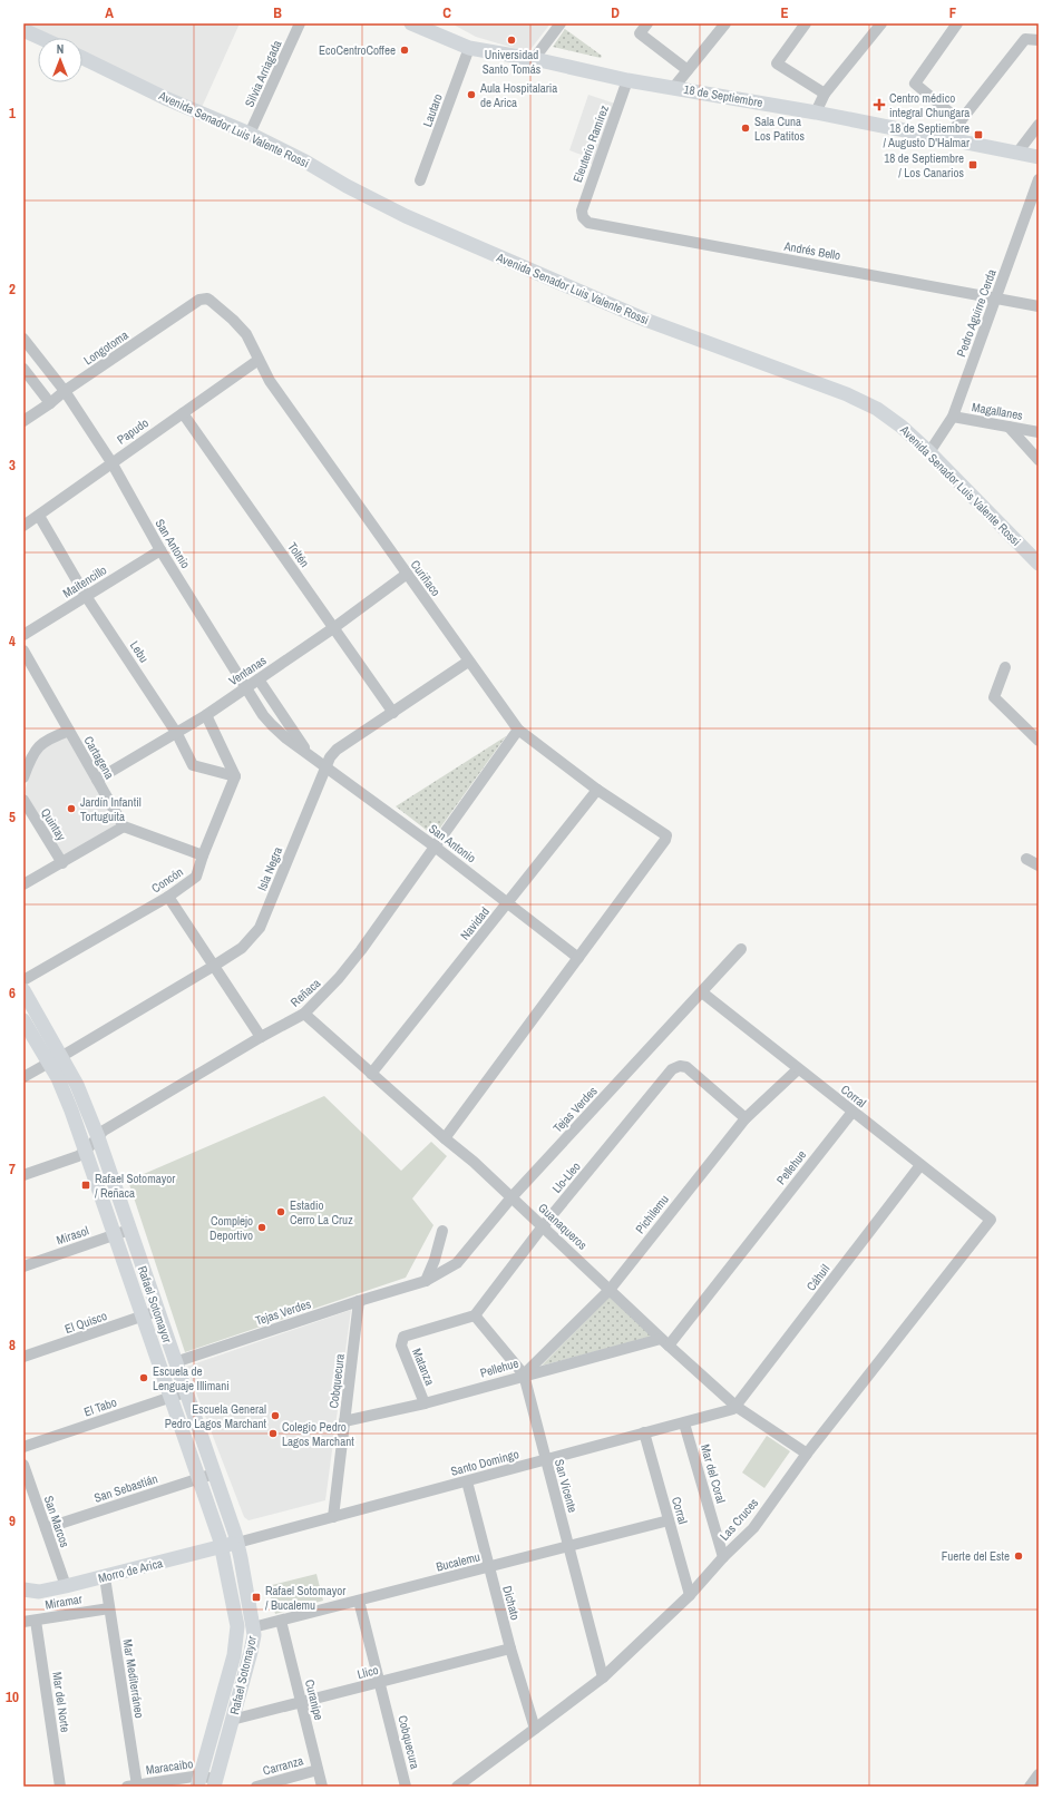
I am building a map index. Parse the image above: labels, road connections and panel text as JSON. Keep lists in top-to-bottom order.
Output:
{
  "streets": {
    "main road": [
      "18 de Septiembre",
      "Avenida Senador Luis Valente Rossi",
      "Rafael Sotomayor",
      "Morro de Arica"
    ],
    "street": [
      "Silvia Arriagada",
      "Lautaro",
      "Eleuterio Ramírez",
      "Andrés Bello",
      "Pedro Aguirre Cerda",
      "Longotoma",
      "Magallanes",
      "Papudo",
      "San Antonio",
      "Toltén",
      "Curiñaco",
      "Maitencillo",
      "Lebu",
      "Ventanas",
      "Cartagena",
      "Quintay",
      "Isla Negra",
      "Concón",
      "Navidad",
      "Reñaca",
      "Corral",
      "Tejas Verdes",
      "Pellehue",
      "Llo-Lleo",
      "Pichilemu",
      "Guanaqueros",
      "Mirasol",
      "Cáhuil",
      "El Quisco",
      "Matanza",
      "Cobquecura",
      "El Tabo",
      "Santo Domingo",
      "Mar del Coral",
      "San Vicente",
      "San Sebastián",
      "Las Cruces",
      "San Marcos",
      "Bucalemu",
      "Miramar",
      "Dichato",
      "Llico",
      "Mar Mediterráneo",
      "Curanipe",
      "Mar del Norte",
      "Carranza",
      "Maracaibo"
    ]
  },
  "crossings": [
    ["Silvia Arriagada", "Avenida Senador Luis Valente Rossi"],
    ["18 de Septiembre", "Lautaro"],
    ["18 de Septiembre", "Eleuterio Ramírez"],
    ["Avenida Senador Luis Valente Rossi", "Pedro Aguirre Cerda"],
    ["Eleuterio Ramírez", "Andrés Bello"],
    ["Andrés Bello", "Pedro Aguirre Cerda"],
    ["Pedro Aguirre Cerda", "Magallanes"],
    ["Longotoma", "San Antonio"],
    ["Longotoma", "Curiñaco"],
    ["Papudo", "San Antonio"],
    ["Papudo", "Toltén"],
    ["Papudo", "Curiñaco"],
    ["Papudo", "Lebu"],
    ["San Antonio", "Curiñaco"],
    ["San Antonio", "Maitencillo"],
    ["San Antonio", "Ventanas"],
    ["San Antonio", "Isla Negra"],
    ["San Antonio", "Navidad"],
    ["San Antonio", "Reñaca"],
    ["Toltén", "Ventanas"],
    ["Toltén", "Isla Negra"],
    ["Curiñaco", "Ventanas"],
    ["Curiñaco", "Isla Negra"],
    ["Curiñaco", "Navidad"],
    ["Curiñaco", "Reñaca"],
    ["Maitencillo", "Lebu"],
    ["Lebu", "Ventanas"],
    ["Lebu", "Concón"],
    ["Ventanas", "Cartagena"],
    ["Isla Negra", "Rafael Sotomayor"],
    ["Navidad", "Guanaqueros"],
    ["Reñaca", "Guanaqueros"],
    ["Reñaca", "Rafael Sotomayor"],
    ["Corral", "Tejas Verdes"],
    ["Corral", "Pellehue"],
    ["Corral", "Pichilemu"],
    ["Corral", "Cáhuil"],
    ["Corral", "Santo Domingo"],
    ["Corral", "Las Cruces"],
    ["Corral", "Bucalemu"],
    ["Tejas Verdes", "Guanaqueros"],
    ["Tejas Verdes", "Rafael Sotomayor"],
    ["Tejas Verdes", "Cobquecura"],
    ["Pellehue", "Pichilemu"],
    ["Pellehue", "Guanaqueros"],
    ["Pellehue", "Matanza"],
    ["Pellehue", "Cobquecura"],
    ["Pellehue", "San Vicente"],
    ["Llo-Lleo", "Pichilemu"],
    ["Llo-Lleo", "Guanaqueros"],
    ["Llo-Lleo", "Matanza"],
    ["Llo-Lleo", "San Vicente"],
    ["Pichilemu", "Guanaqueros"],
    ["Pichilemu", "San Vicente"],
    ["Guanaqueros", "Cáhuil"],
    ["Guanaqueros", "Santo Domingo"],
    ["Guanaqueros", "Las Cruces"],
    ["Mirasol", "Rafael Sotomayor"],
    ["Cáhuil", "Santo Domingo"],
    ["Rafael Sotomayor", "El Quisco"],
    ["Rafael Sotomayor", "El Tabo"],
    ["Rafael Sotomayor", "Santo Domingo"],
    ["Rafael Sotomayor", "San Sebastián"],
    ["Rafael Sotomayor", "Bucalemu"],
    ["Rafael Sotomayor", "Morro de Arica"],
    ["Rafael Sotomayor", "Llico"],
    ["Rafael Sotomayor", "Maracaibo"],
    ["Matanza", "San Vicente"],
    ["Cobquecura", "Santo Domingo"],
    ["Cobquecura", "Bucalemu"],
    ["Cobquecura", "Llico"],
    ["Santo Domingo", "Mar del Coral"],
    ["Santo Domingo", "San Vicente"],
    ["Santo Domingo", "Morro de Arica"],
    ["Santo Domingo", "Dichato"],
    ["Mar del Coral", "Las Cruces"],
    ["San Vicente", "Las Cruces"],
    ["San Vicente", "Bucalemu"],
    ["San Sebastián", "San Marcos"],
    ["Las Cruces", "Dichato"],
    ["San Marcos", "Morro de Arica"],
    ["Bucalemu", "Dichato"],
    ["Bucalemu", "Curanipe"],
    ["Morro de Arica", "Mar Mediterráneo"],
    ["Miramar", "Mar Mediterráneo"],
    ["Miramar", "Mar del Norte"],
    ["Dichato", "Llico"],
    ["Llico", "Curanipe"],
    ["Mar Mediterráneo", "Maracaibo"],
    ["Curanipe", "Carranza"]
  ],
  "places": {
    "other": [
      "Universidad Santo Tomás",
      "EcoCentroCoffee",
      "Aula Hospitalaria de Arica",
      "Sala Cuna Los Patitos",
      "Jardín Infantil Tortuguita",
      "Estadio Cerro La Cruz",
      "Complejo Deportivo",
      "Escuela de Lenguaje Illimani",
      "Escuela General Pedro Lagos Marchant",
      "Colegio Pedro Lagos Marchant",
      "Fuerte del Este"
    ],
    "health": ["Centro médico integral Chungara"],
    "transit": [
      "18 de Septiembre / Augusto D'Halmar",
      "18 de Septiembre / Los Canarios",
      "Rafael Sotomayor / Reñaca",
      "Rafael Sotomayor / Bucalemu"
    ]
  },
  "north": "top",
  "grid": {
    "columns": [
      "A",
      "B",
      "C",
      "D",
      "E",
      "F"
    ],
    "rows": [
      "1",
      "2",
      "3",
      "4",
      "5",
      "6",
      "7",
      "8",
      "9",
      "10"
    ]
  }
}
